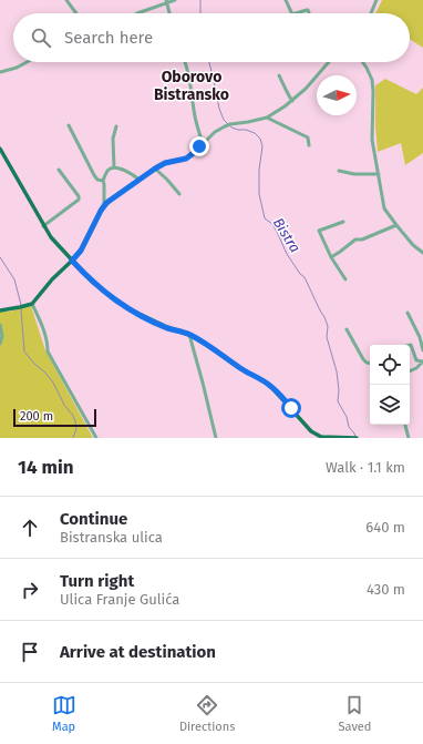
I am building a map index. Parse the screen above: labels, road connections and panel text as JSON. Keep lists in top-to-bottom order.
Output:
{
  "districts": ["Oborovo Bistransko"],
  "water": ["Bistra"],
  "scale_bar": "200 m",
  "north": "right",
  "page": {
    "search": "Search here",
    "scale": "200 m",
    "heading": ["14 min", "Walk · 1.1 km"],
    "list": [
      ["Continue", "Bistranska ulica", "640 m"],
      ["Turn right", "Ulica Franje Gulića", "430 m"],
      "Arrive at destination"
    ],
    "nav": ["Map", "Directions", "Saved"]
  }
}
